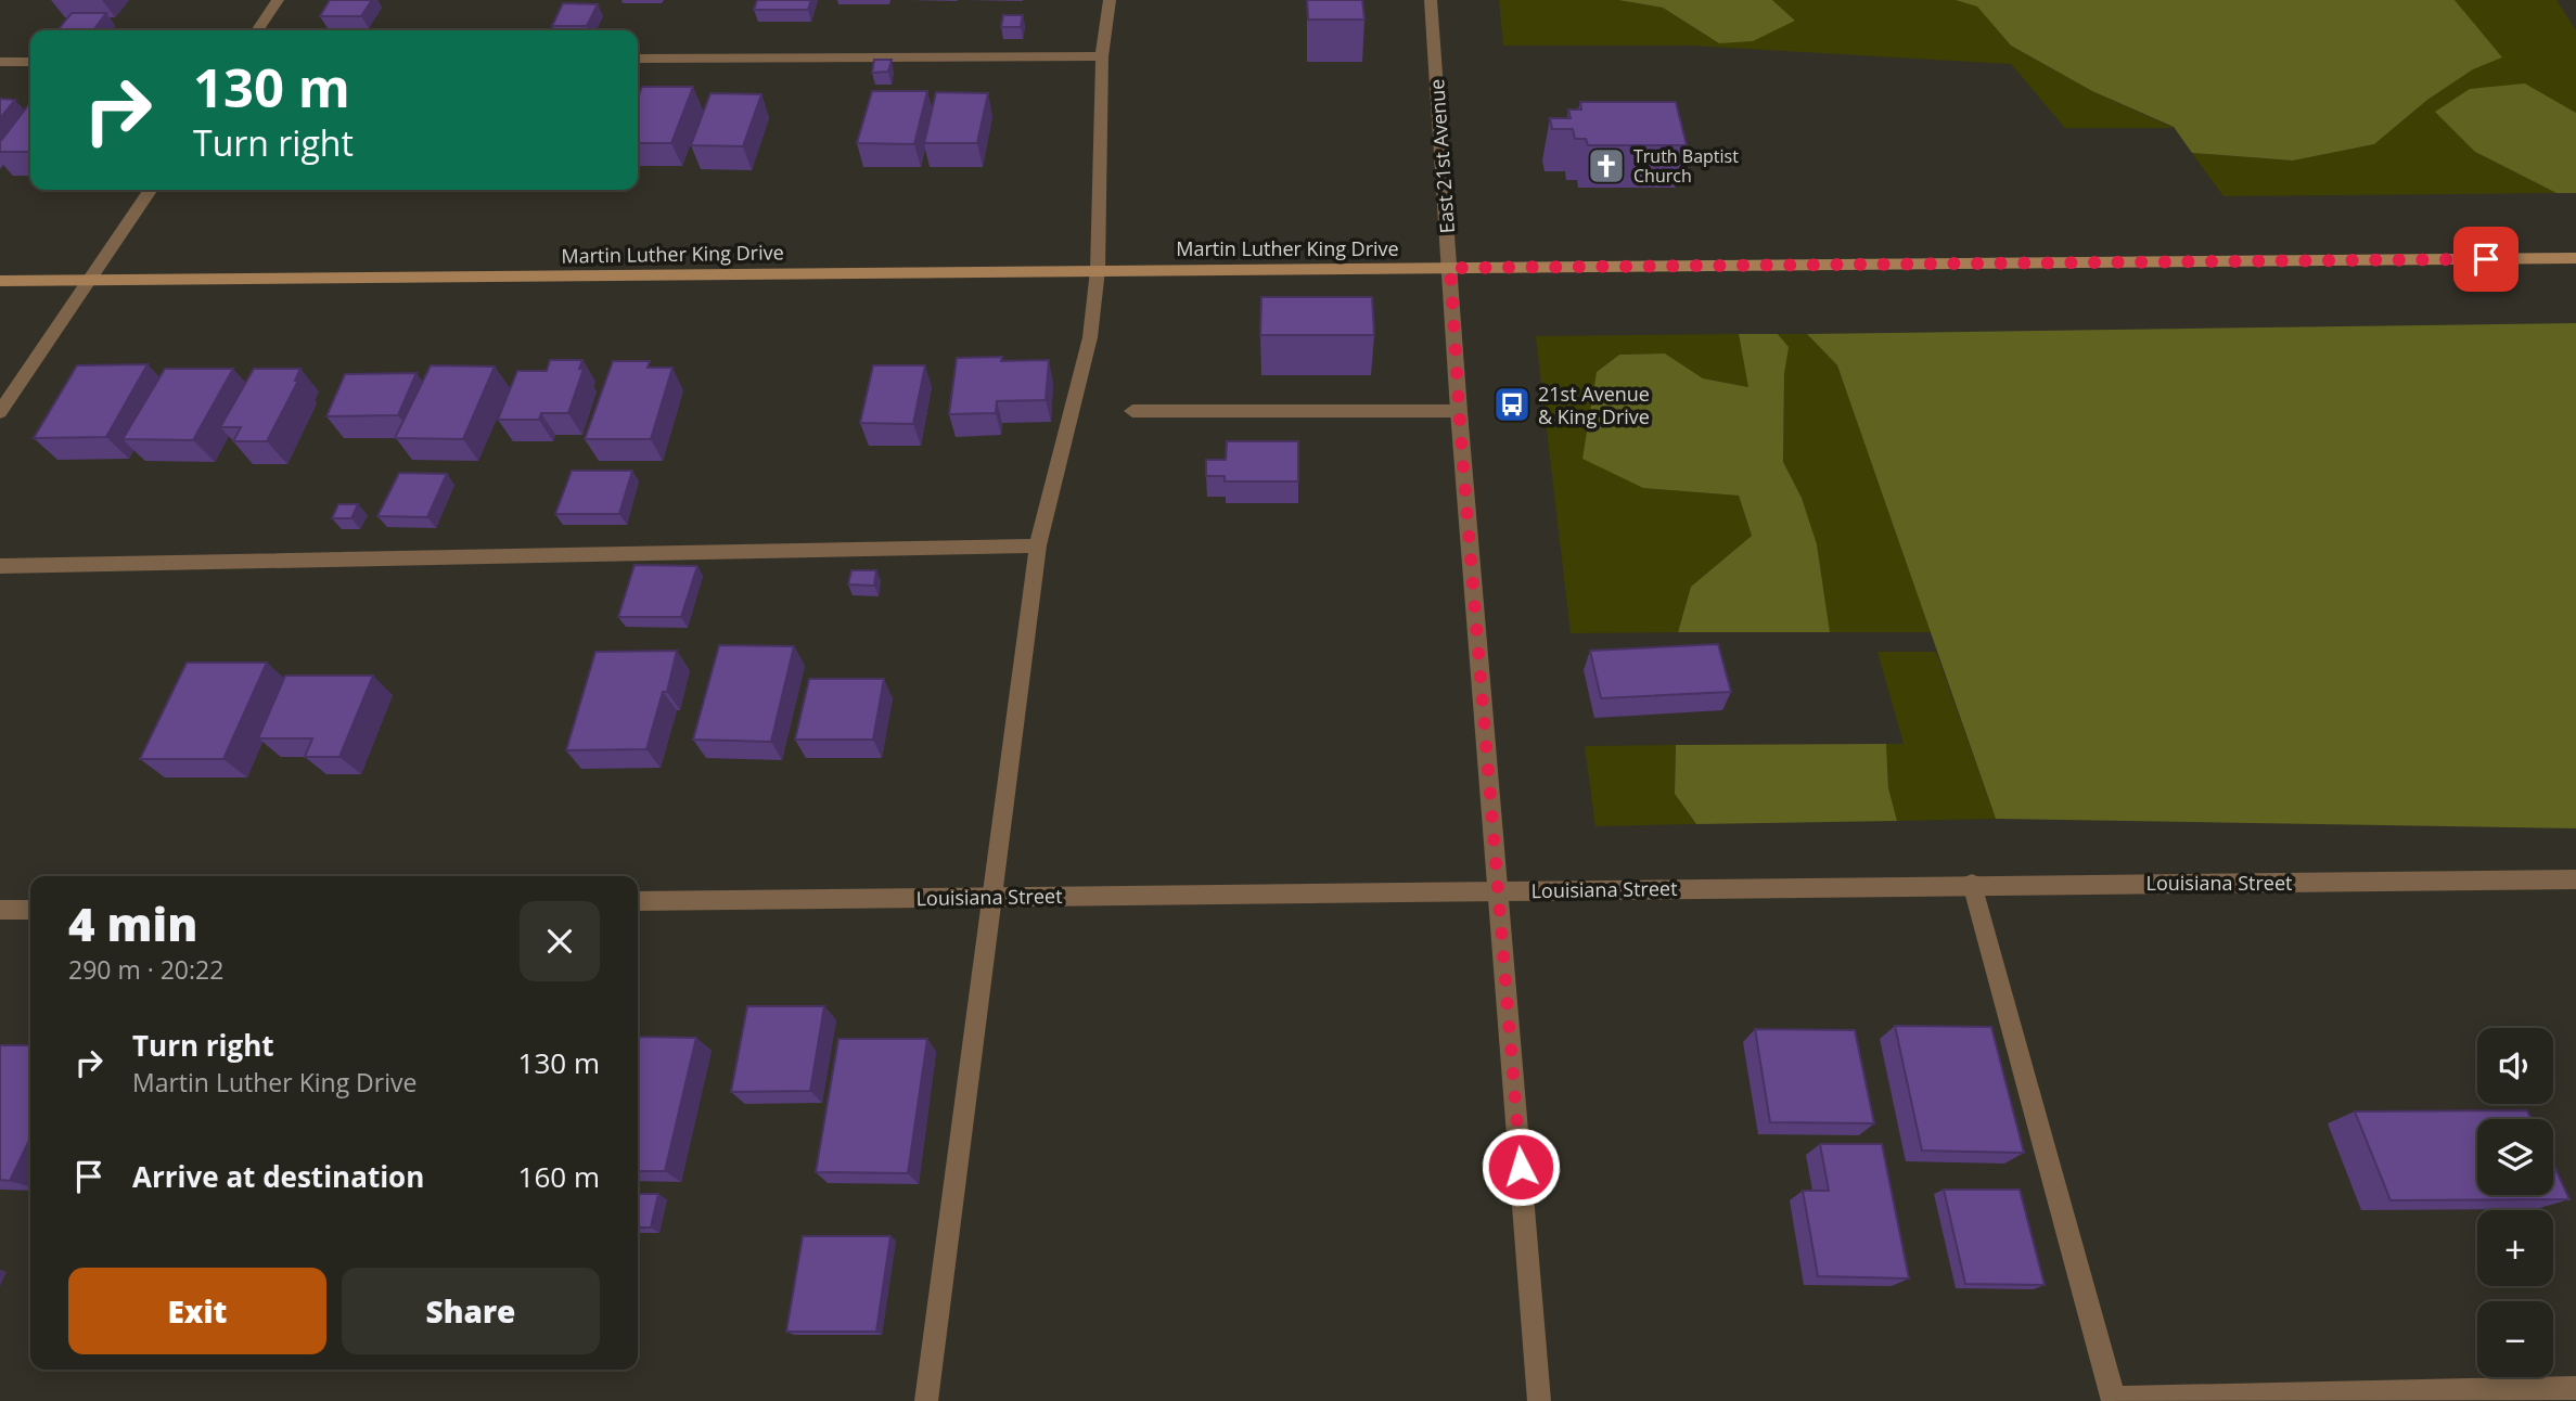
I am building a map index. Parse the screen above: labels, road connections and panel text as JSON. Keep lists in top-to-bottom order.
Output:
{
  "streets": {
    "main road": ["Martin Luther King Drive"],
    "street": ["East 21st Avenue", "Louisiana Street"]
  },
  "crossings": [
    ["East 21st Avenue", "Martin Luther King Drive"],
    ["East 21st Avenue", "Louisiana Street"]
  ],
  "places": {
    "church": ["Truth Baptist Church"],
    "bus stop": ["21st Avenue & King Drive"]
  },
  "page": {
    "turn": ["130 m", "Turn right"],
    "heading": ["4 min", "290 m · 20:22"],
    "list": [
      {
        "name": "Turn right",
        "note": "Martin Luther King Drive",
        "value": "130 m"
      },
      {
        "name": "Arrive at destination",
        "value": "160 m"
      }
    ],
    "map_buttons": ["+", "−"],
    "buttons": ["Exit", "Share"]
  }
}
